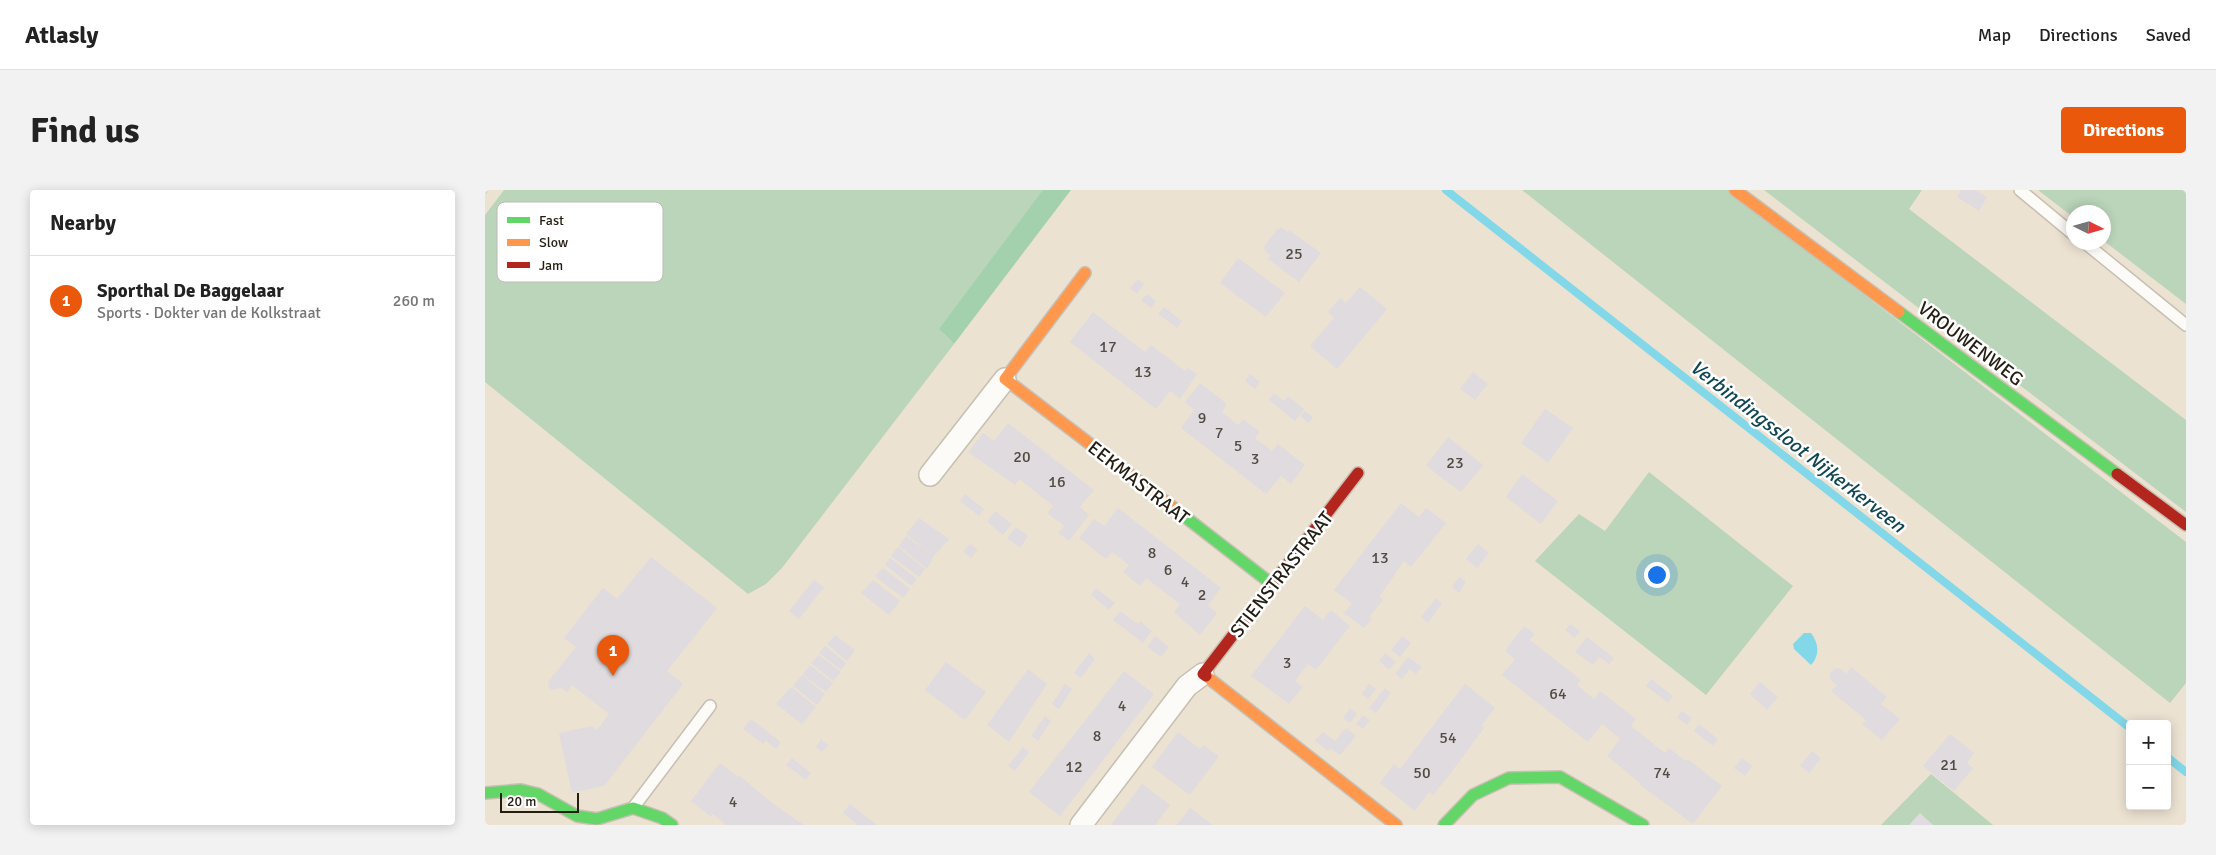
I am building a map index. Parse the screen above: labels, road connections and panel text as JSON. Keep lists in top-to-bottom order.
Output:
{
  "streets": {
    "street": ["VROUWENWEG", "EEKMASTRAAT", "STIENSTRASTRAAT"]
  },
  "crossings": [
    ["EEKMASTRAAT", "STIENSTRASTRAAT"]
  ],
  "water": ["Verbindingssloot Nijkerkerveen"],
  "house_numbers": [
    "25",
    "17",
    "13",
    "9",
    "7",
    "5",
    "20",
    "3",
    "23",
    "16",
    "8",
    "13",
    "6",
    "4",
    "2",
    "3",
    "64",
    "4",
    "8",
    "54",
    "21",
    "12",
    "50",
    "74",
    "4"
  ],
  "legend": ["Fast", "Slow", "Jam"],
  "scale_bar": "20 m",
  "north": "right",
  "page": {
    "header": "Atlasly",
    "nav": ["Map", "Directions", "Saved"],
    "buttons": "Directions",
    "title": "Find us",
    "heading": "Nearby",
    "list": [
      {
        "mark": "1",
        "name": "Sporthal De Baggelaar",
        "note": "Sports · Dokter van de Kolkstraat",
        "value": "260 m"
      }
    ],
    "pins": "1",
    "map_buttons": ["+", "−"],
    "scale": "20 m"
  }
}
